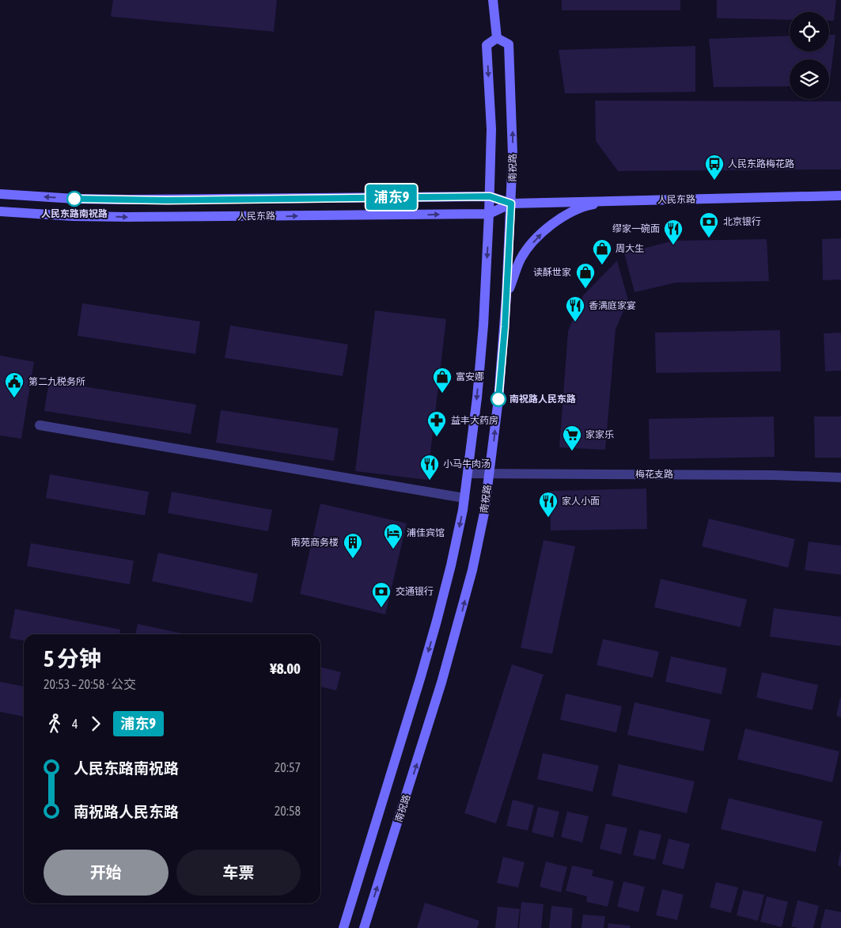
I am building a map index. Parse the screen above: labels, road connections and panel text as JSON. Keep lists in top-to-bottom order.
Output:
{
  "streets": {
    "main road": ["南祝路", "人民东路"],
    "street": ["梅花支路"]
  },
  "crossings": [
    ["南祝路", "人民东路"],
    ["南祝路", "梅花支路"]
  ],
  "places": {
    "bus stop": ["人民东路梅花路"],
    "other": ["人民东路南祝路", "南祝路人民东路"],
    "bank": ["北京银行", "交通银行"],
    "restaurant": [
      "缪家一碗面",
      "香满庭家宴",
      "小马牛肉汤",
      "家人小面"
    ],
    "shop": ["周大生", "读酥世家", "富安娜"],
    "public building": ["第二九税务所"],
    "pharmacy": ["益丰大药房"],
    "supermarket": ["家家乐"],
    "hotel": ["浦佳宾馆"],
    "building": ["南苑商务楼"]
  },
  "lines": ["bus line 浦东9"],
  "page": {
    "on_map": "浦东9",
    "heading": ["5 分钟", "20:53 – 20:58 · 公交", "¥8.00"],
    "legs": ["4", "浦东9"],
    "list": [
      {
        "name": "人民东路南祝路",
        "value": "20:57"
      },
      {
        "name": "南祝路人民东路",
        "value": "20:58"
      }
    ],
    "buttons": ["开始", "车票"]
  }
}
